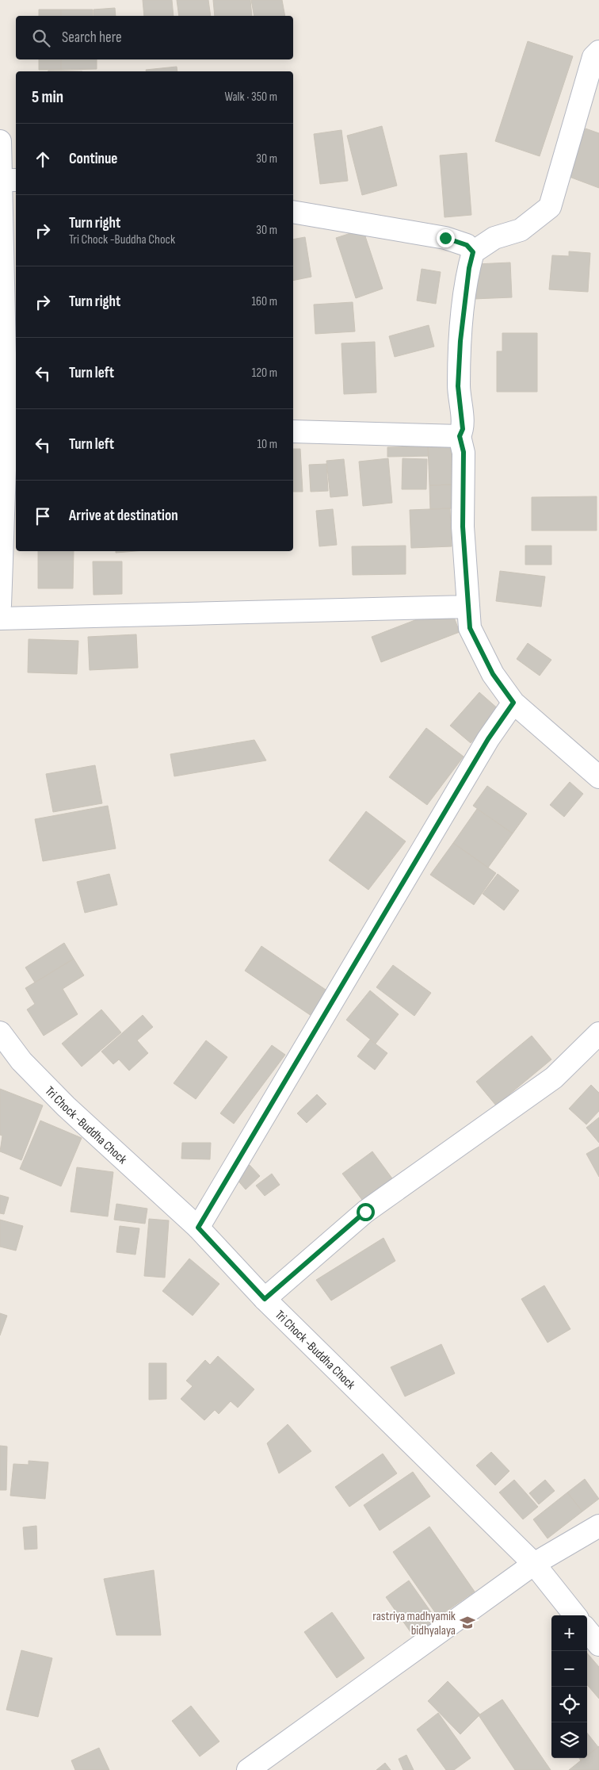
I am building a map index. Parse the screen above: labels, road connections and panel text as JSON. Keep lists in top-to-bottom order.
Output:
{
  "streets": {
    "street": ["Tri Chock -Buddha Chock"]
  },
  "places": {
    "school or university": ["rastriya madhyamik bidhyalaya"]
  },
  "page": {
    "search": "Search here",
    "heading": ["5 min", "Walk · 350 m"],
    "list": [
      ["Continue", "30 m"],
      ["Turn right", "Tri Chock -Buddha Chock", "30 m"],
      ["Turn right", "160 m"],
      ["Turn left", "120 m"],
      ["Turn left", "10 m"],
      "Arrive at destination"
    ],
    "map_buttons": ["+", "−"]
  }
}
